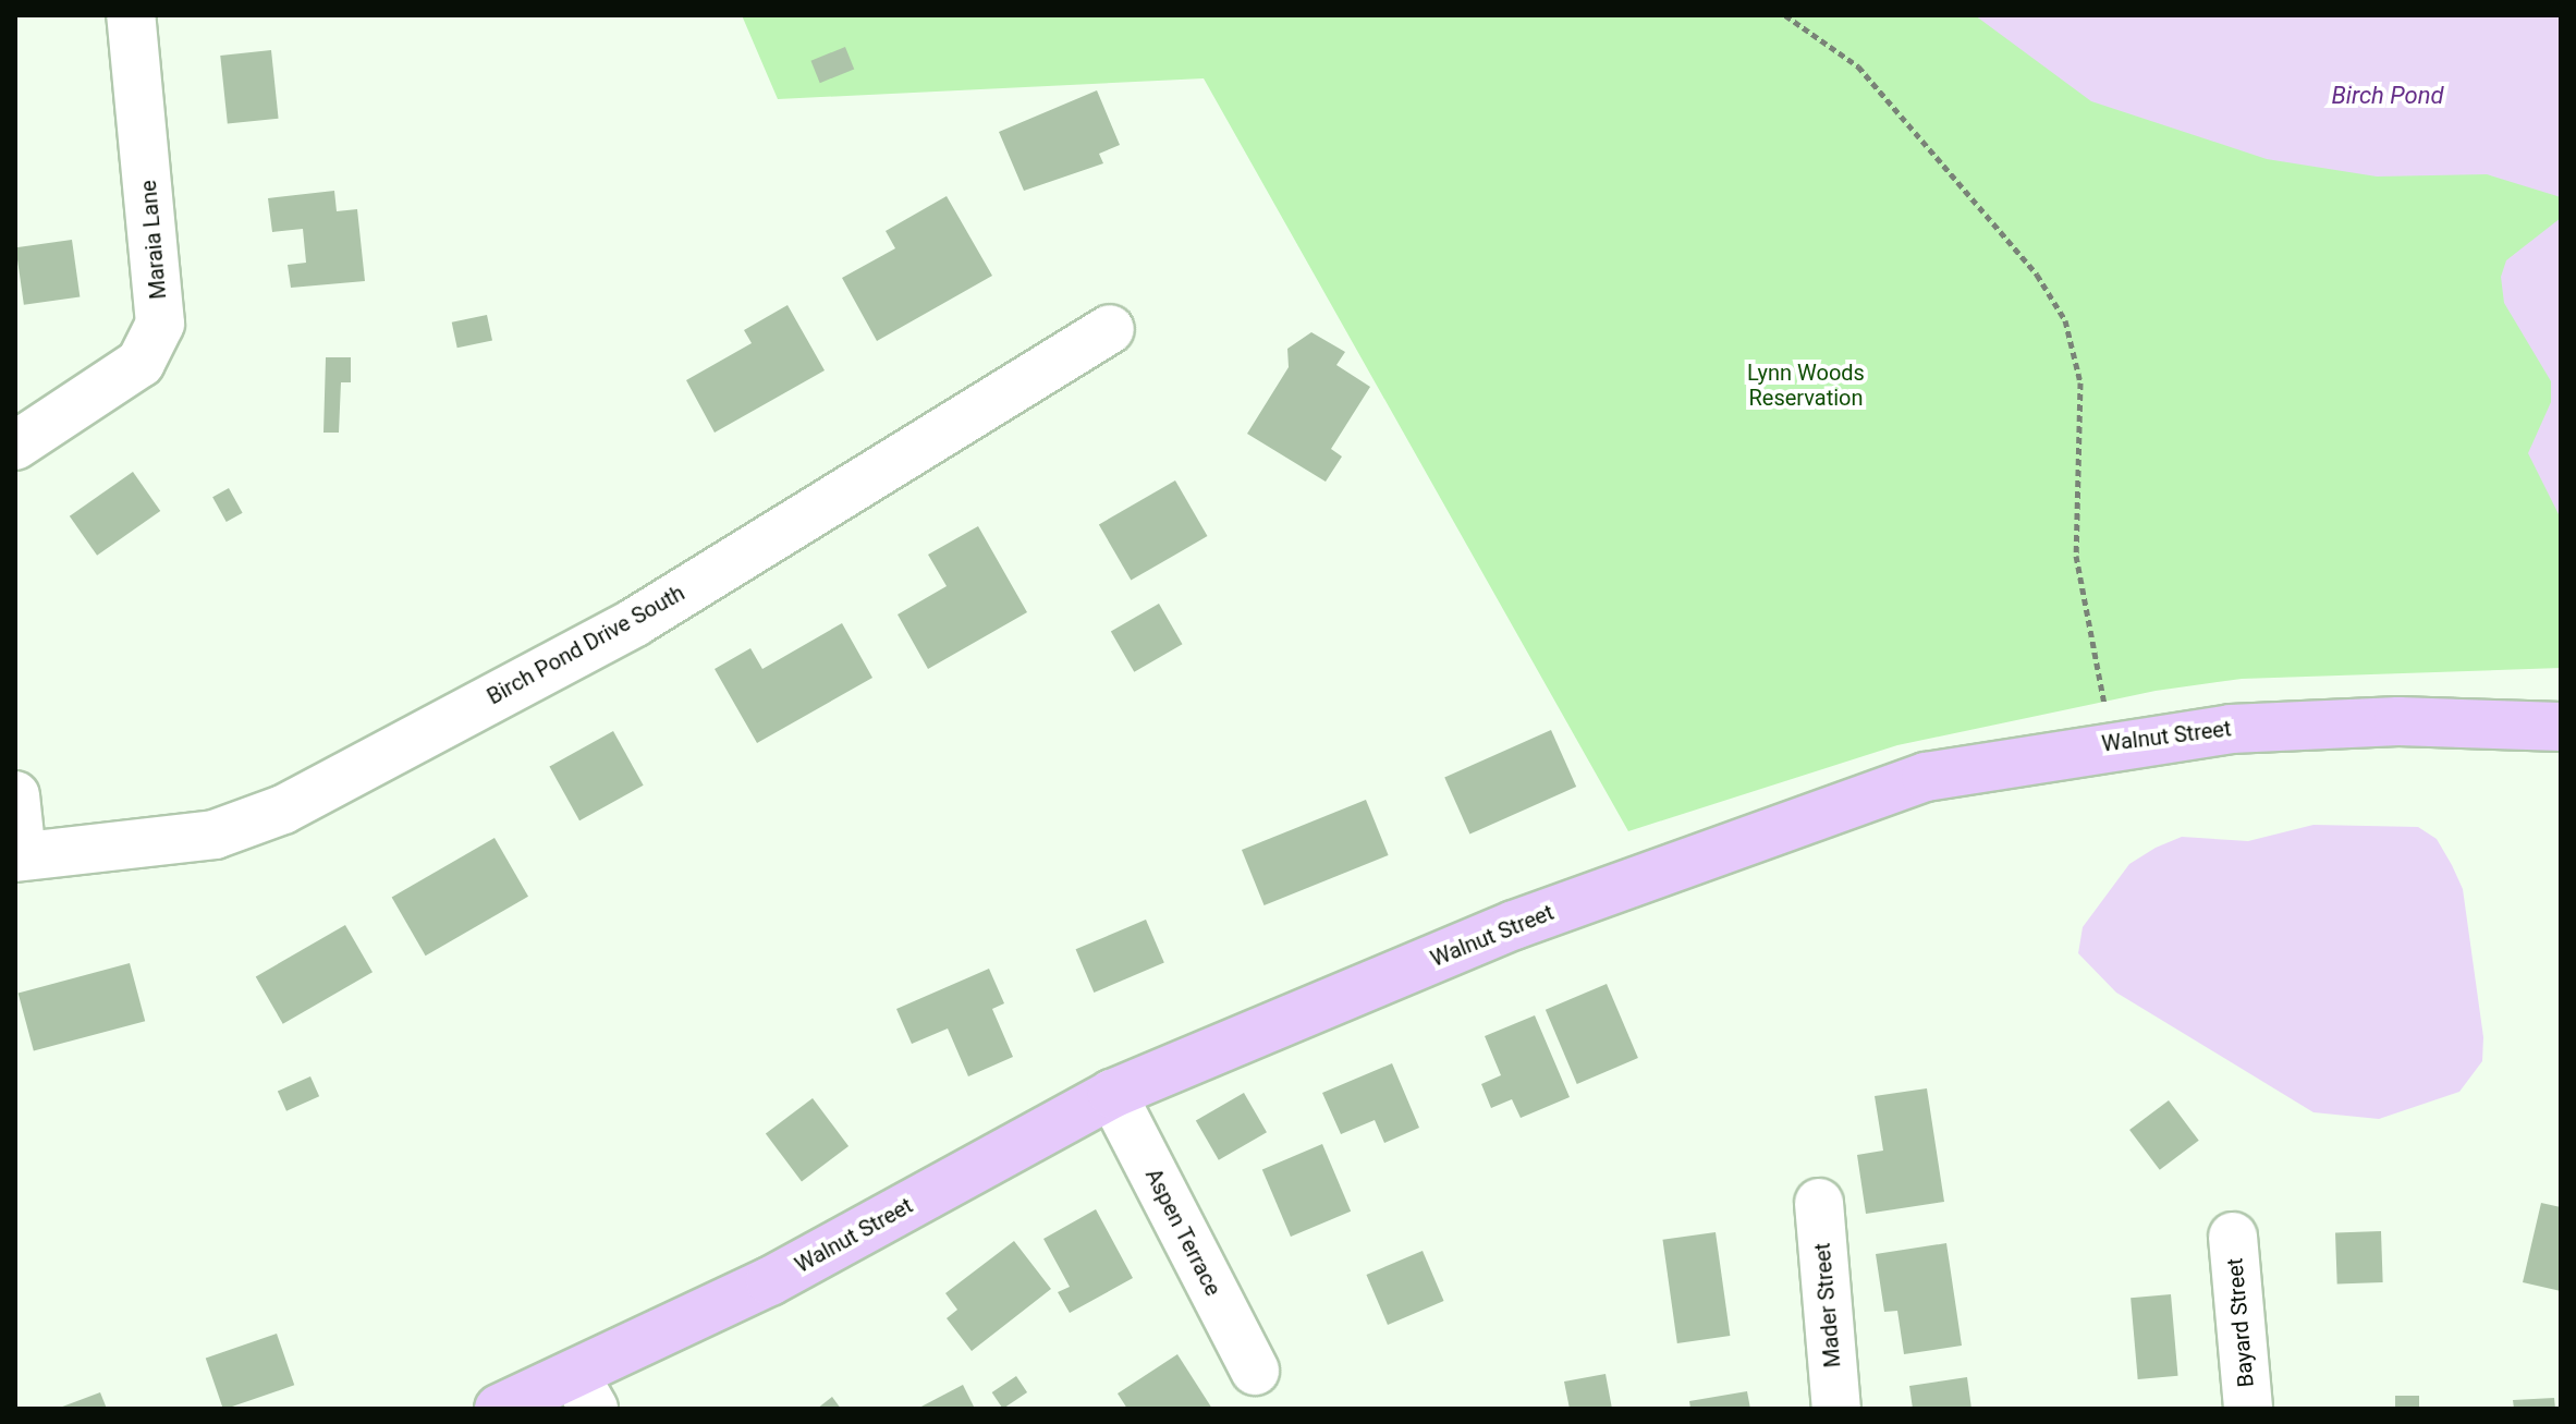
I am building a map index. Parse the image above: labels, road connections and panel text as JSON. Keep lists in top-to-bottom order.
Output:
{
  "streets": {
    "main road": ["Walnut Street"],
    "street": [
      "Maraia Lane",
      "Birch Pond Drive South",
      "Aspen Terrace",
      "Mader Street",
      "Bayard Street"
    ]
  },
  "crossings": [
    ["Walnut Street", "Aspen Terrace"]
  ],
  "water": ["Birch Pond"],
  "parks": ["Lynn Woods Reservation"]
}
